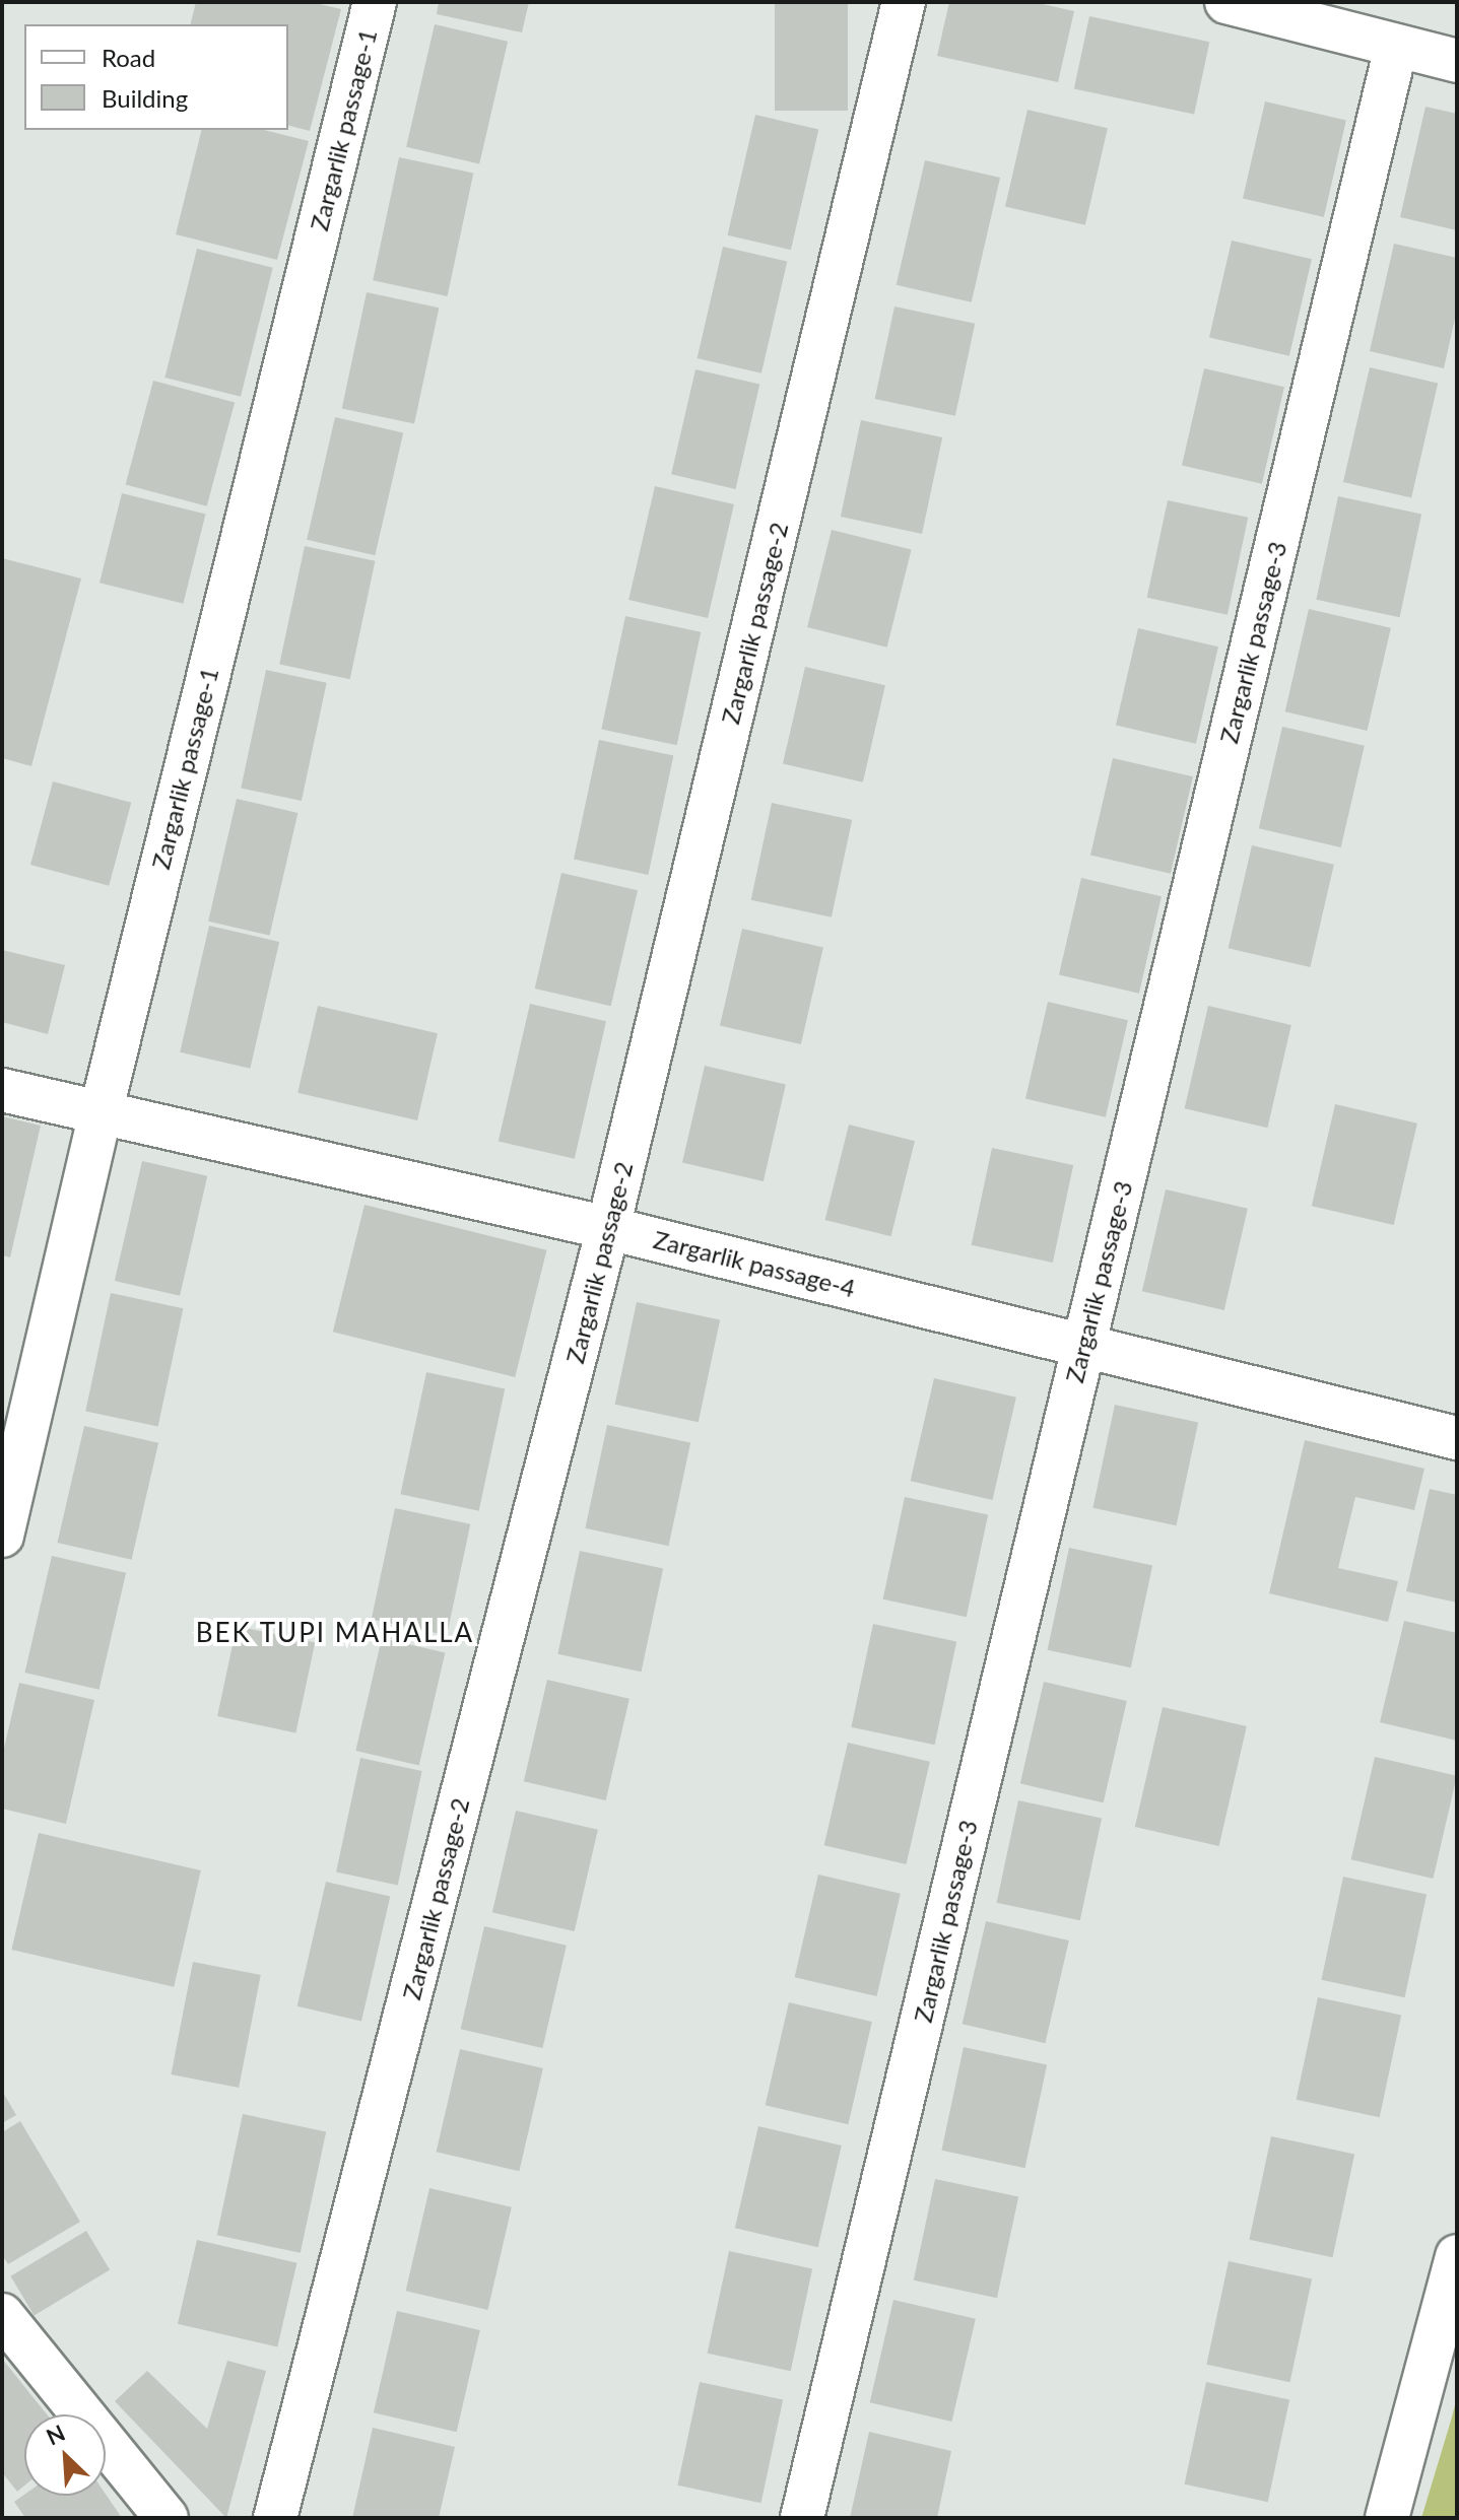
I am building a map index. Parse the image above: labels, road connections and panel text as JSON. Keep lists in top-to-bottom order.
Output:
{
  "streets": {
    "street": [
      "Zargarlik passage-1",
      "Zargarlik passage-2",
      "Zargarlik passage-3",
      "Zargarlik passage-4"
    ]
  },
  "crossings": [
    ["Zargarlik passage-1", "Zargarlik passage-4"],
    ["Zargarlik passage-2", "Zargarlik passage-4"],
    ["Zargarlik passage-3", "Zargarlik passage-4"]
  ],
  "districts": ["BEK TUPI MAHALLA"],
  "legend": ["Road", "Building"],
  "north": "top left"
}
